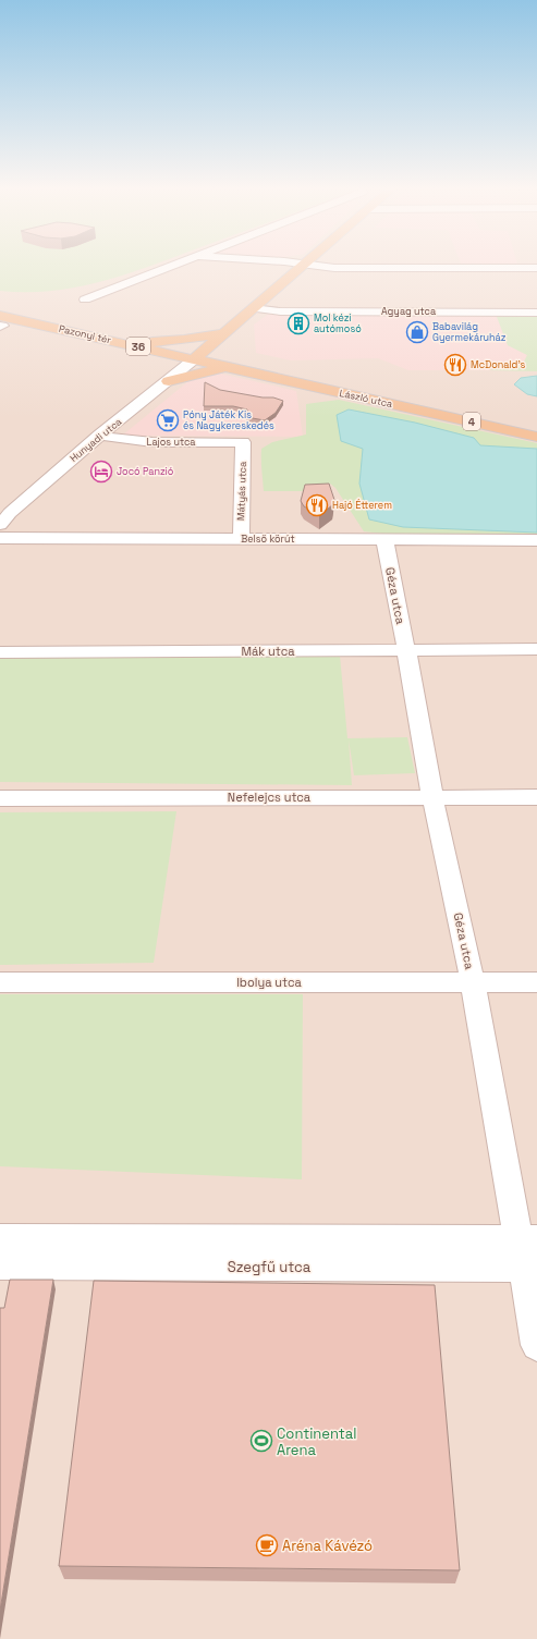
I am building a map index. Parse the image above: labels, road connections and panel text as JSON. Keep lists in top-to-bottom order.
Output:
{
  "streets": {
    "main road": [
      "Pazonyi tér",
      "36",
      "László utca",
      "4",
      "Hunyadi utca"
    ],
    "street": [
      "Agyag utca",
      "Lajos utca",
      "Mátyás utca",
      "Belső körút",
      "Géza utca",
      "Mák utca",
      "Nefelejcs utca",
      "Ibolya utca",
      "Szegfű utca"
    ]
  },
  "crossings": [
    ["Agyag utca", "Hunyadi utca"],
    ["Pazonyi tér", "36"],
    ["Pazonyi tér", "László utca"],
    ["Pazonyi tér", "Hunyadi utca"],
    ["36", "László utca"],
    ["36", "Hunyadi utca"],
    ["László utca", "4"],
    ["László utca", "Hunyadi utca"],
    ["4", "Hunyadi utca"],
    ["Hunyadi utca", "Lajos utca"],
    ["Lajos utca", "Mátyás utca"],
    ["Mátyás utca", "Belső körút"],
    ["Belső körút", "Géza utca"],
    ["Géza utca", "Mák utca"],
    ["Géza utca", "Nefelejcs utca"],
    ["Géza utca", "Ibolya utca"],
    ["Géza utca", "Szegfű utca"]
  ],
  "places": {
    "building": ["Mol kézi autómosó"],
    "shop": ["Babavilág Gyermekáruház"],
    "restaurant": ["McDonald's", "Hajó Étterem"],
    "supermarket": ["Póny Játék Kis és Nagykereskedés"],
    "hotel": ["Jocó Panzió"],
    "sports": ["Continental Arena"],
    "cafe": ["Aréna Kávézó"]
  }
}
